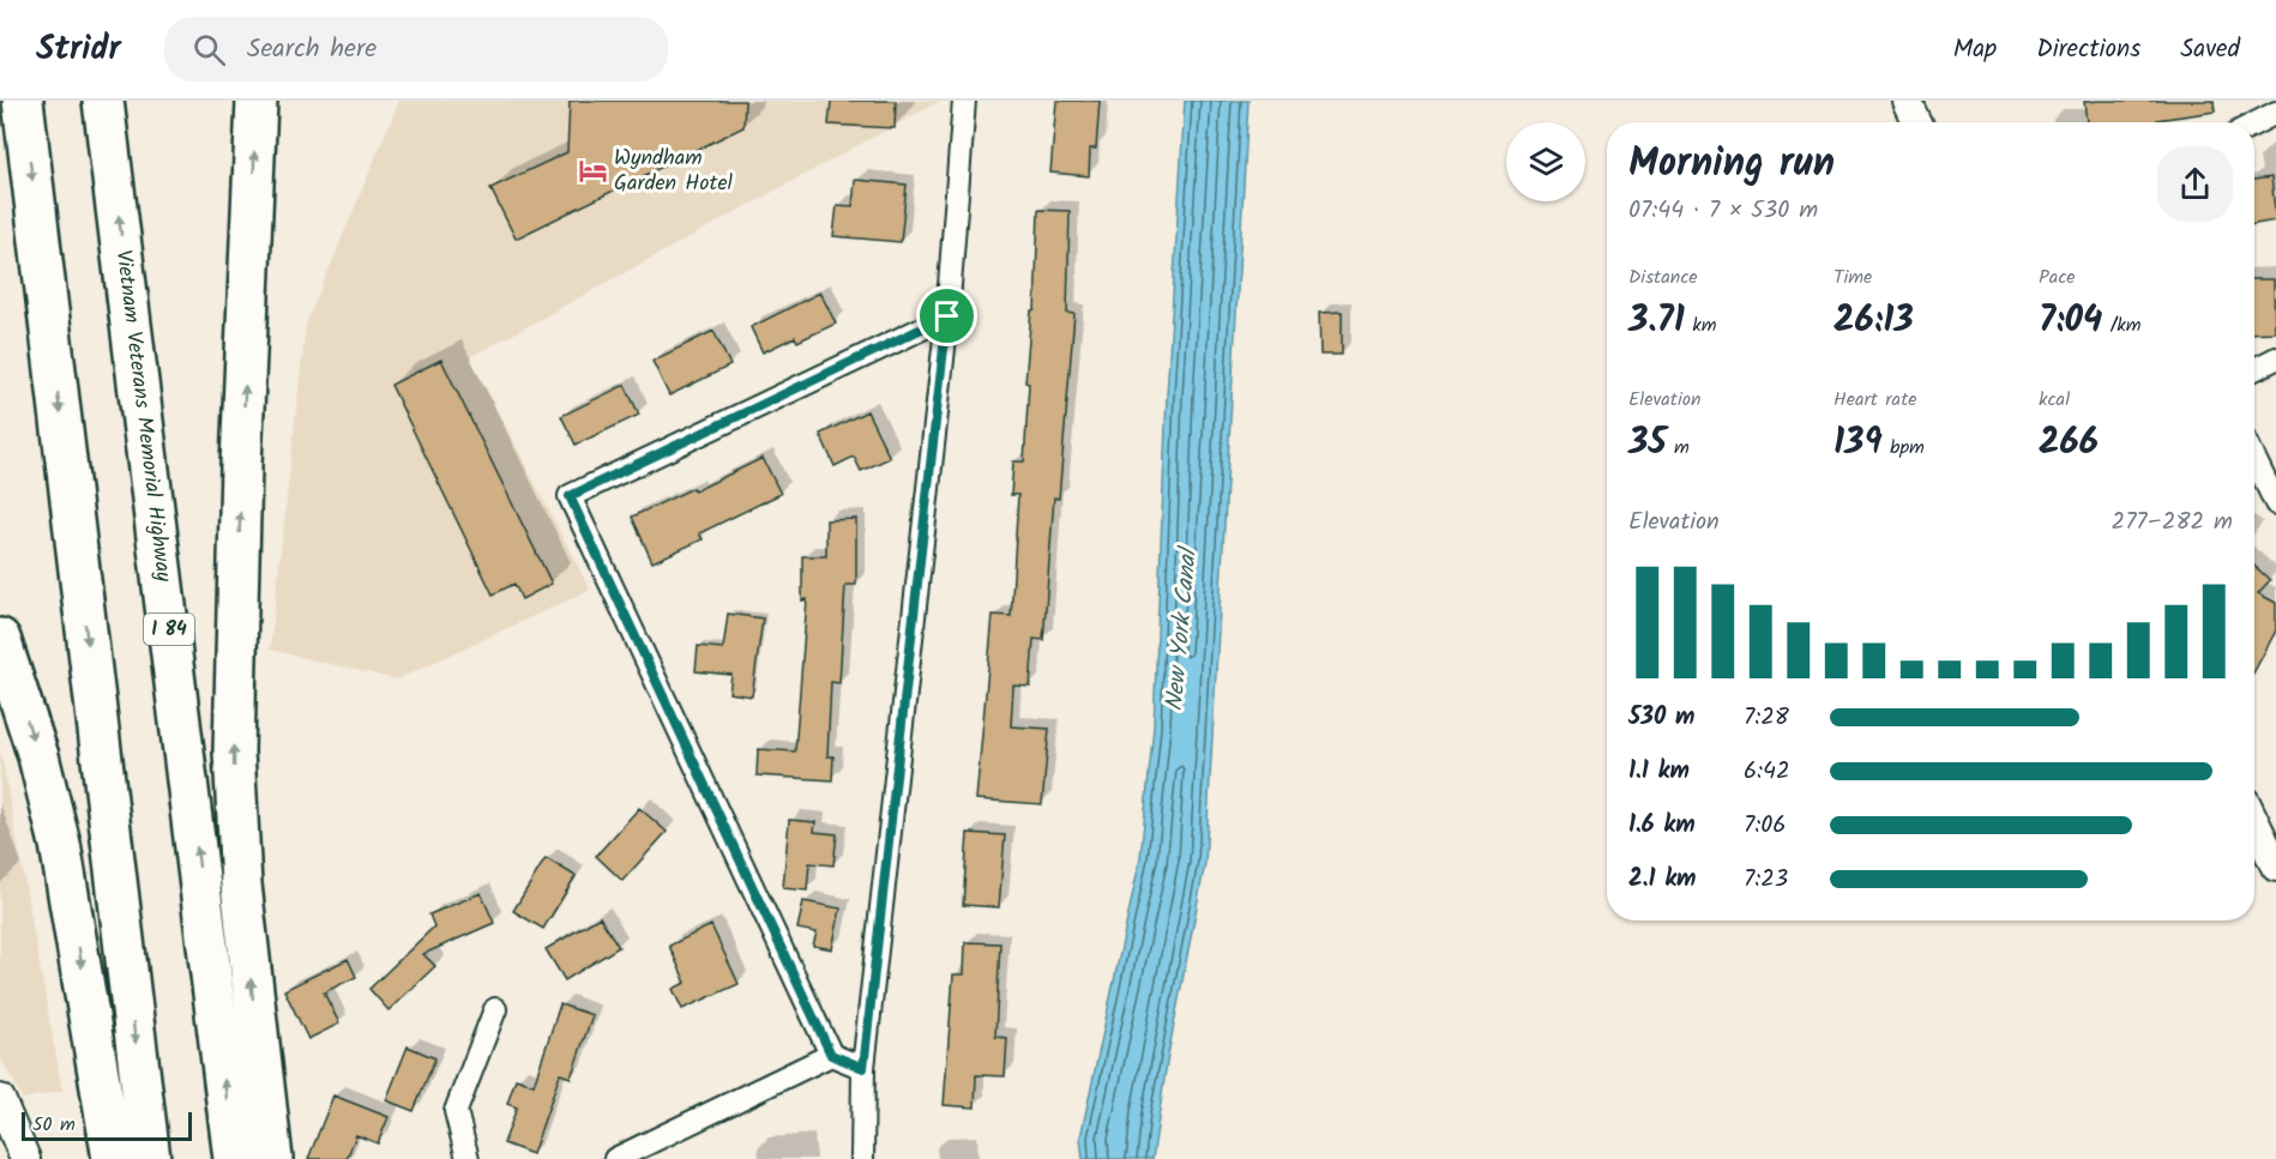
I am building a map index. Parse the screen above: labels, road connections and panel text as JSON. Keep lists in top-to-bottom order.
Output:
{
  "streets": {
    "highway": ["Vietnam Veterans Memorial Highway", "I 84"]
  },
  "water": ["New York Canal"],
  "places": {
    "hotel": ["Wyndham Garden Hotel"]
  },
  "scale_bar": "50 m",
  "page": {
    "header": "Stridr",
    "search": "Search here",
    "nav": ["Map", "Directions", "Saved"],
    "heading": ["Morning run", "07:44 · 7 × 530 m"],
    "stats": [
      ["Distance", "3.71 km"],
      ["Time", "26:13"],
      ["Pace", "7:04 /km"],
      ["Elevation", "35 m"],
      ["Heart rate", "139 bpm"],
      ["kcal", "266"]
    ],
    "chart": ["Elevation", "277–282 m"],
    "list": [
      {
        "name": "530 m",
        "note": "7:28"
      },
      {
        "name": "1.1 km",
        "note": "6:42"
      },
      {
        "name": "1.6 km",
        "note": "7:06"
      },
      {
        "name": "2.1 km",
        "note": "7:23"
      }
    ],
    "scale": "50 m"
  }
}
